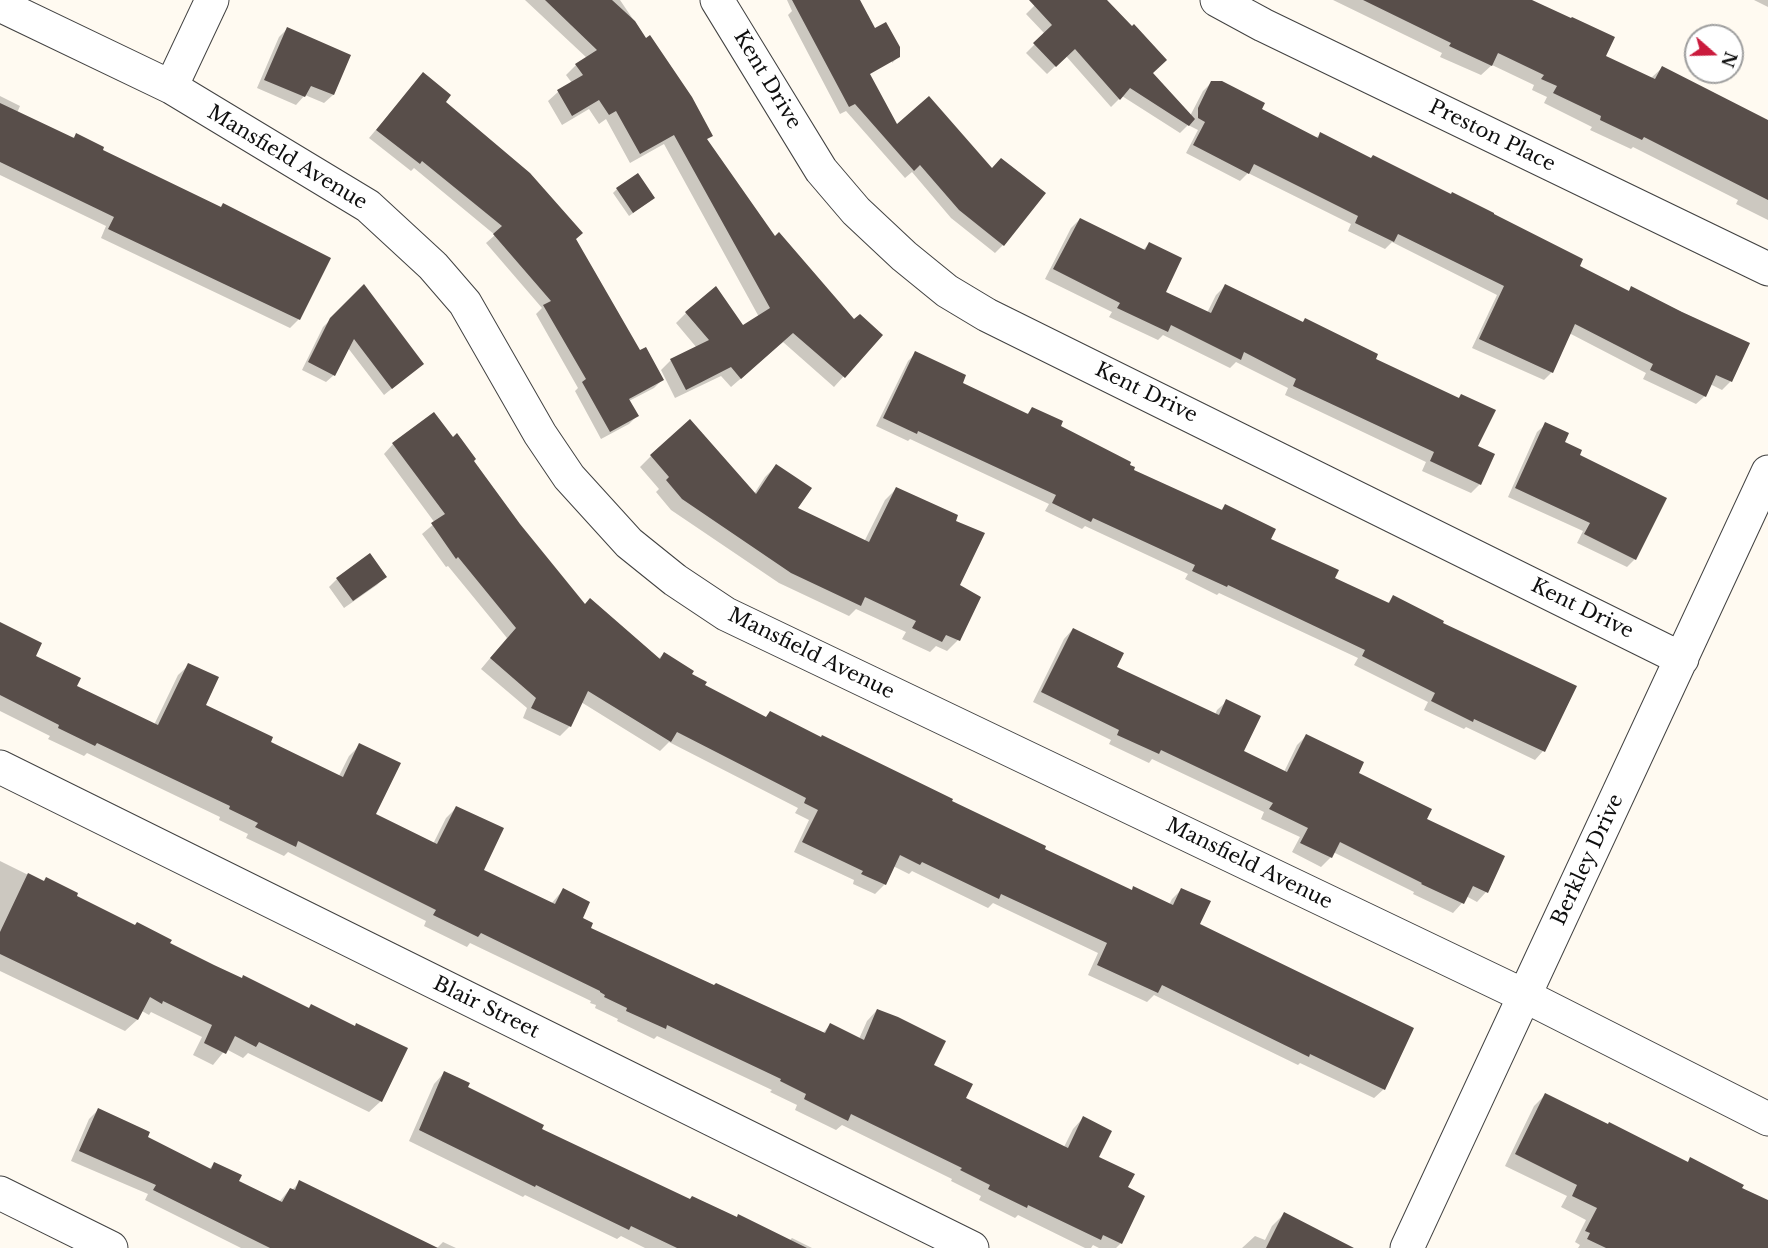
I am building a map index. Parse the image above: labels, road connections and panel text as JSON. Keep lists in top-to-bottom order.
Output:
{
  "streets": {
    "street": [
      "Kent Drive",
      "Preston Place",
      "Mansfield Avenue",
      "Berkley Drive",
      "Blair Street"
    ]
  },
  "crossings": [
    ["Kent Drive", "Berkley Drive"],
    ["Mansfield Avenue", "Berkley Drive"]
  ],
  "north": "right"
}
